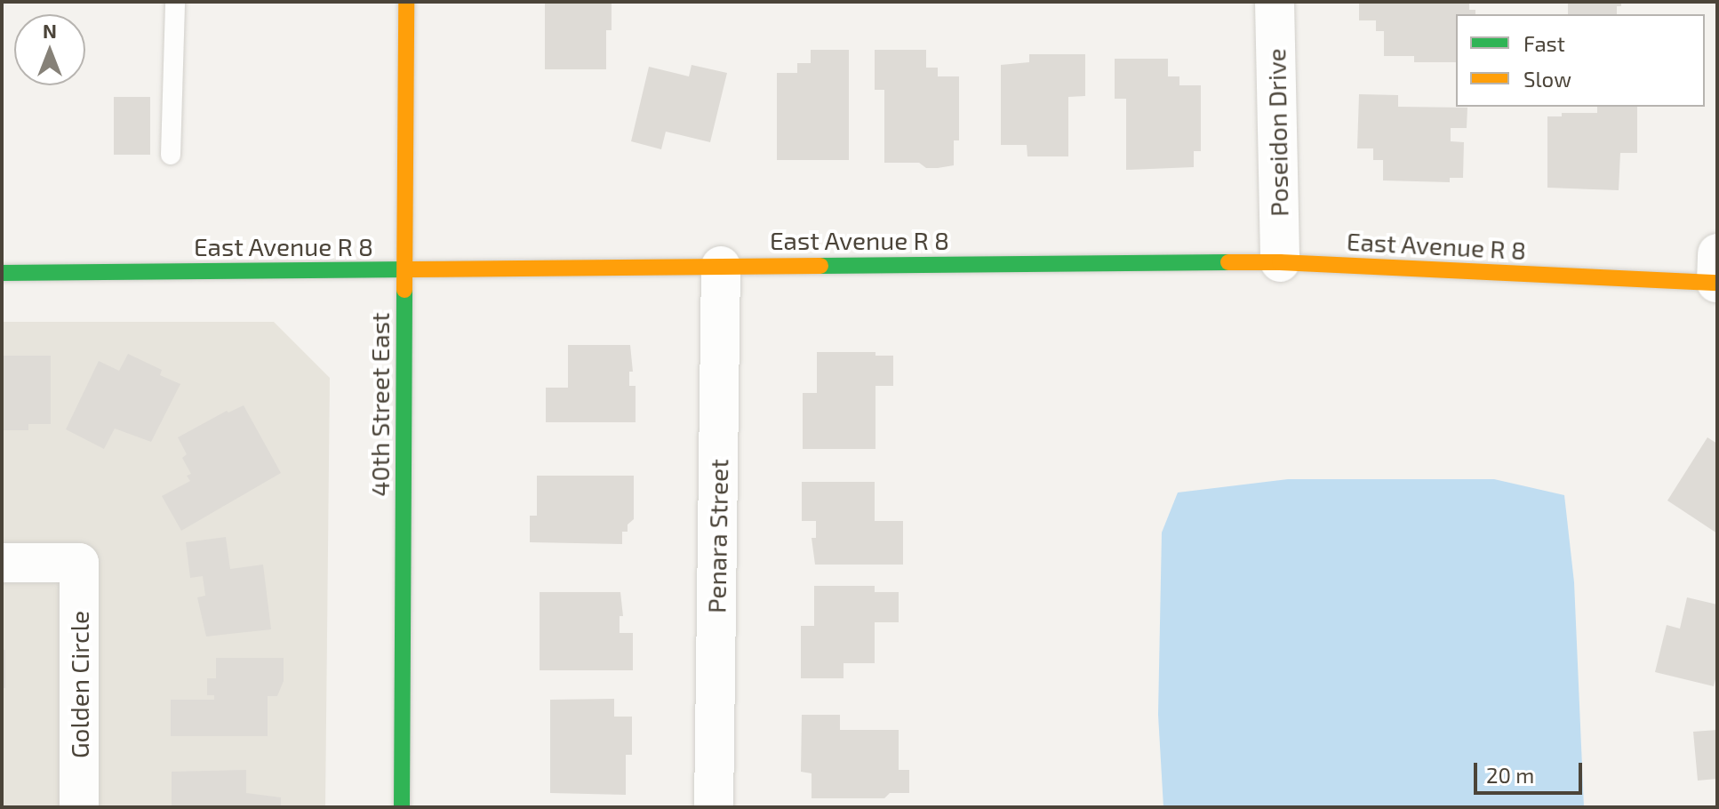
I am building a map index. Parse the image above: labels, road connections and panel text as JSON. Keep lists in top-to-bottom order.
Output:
{
  "streets": {
    "street": [
      "Poseidon Drive",
      "East Avenue R 8",
      "40th Street East",
      "Penara Street",
      "Golden Circle"
    ]
  },
  "crossings": [
    ["Poseidon Drive", "East Avenue R 8"],
    ["East Avenue R 8", "40th Street East"],
    ["East Avenue R 8", "Penara Street"]
  ],
  "legend": ["Fast", "Slow"],
  "scale_bar": "20 m",
  "north": "top"
}
